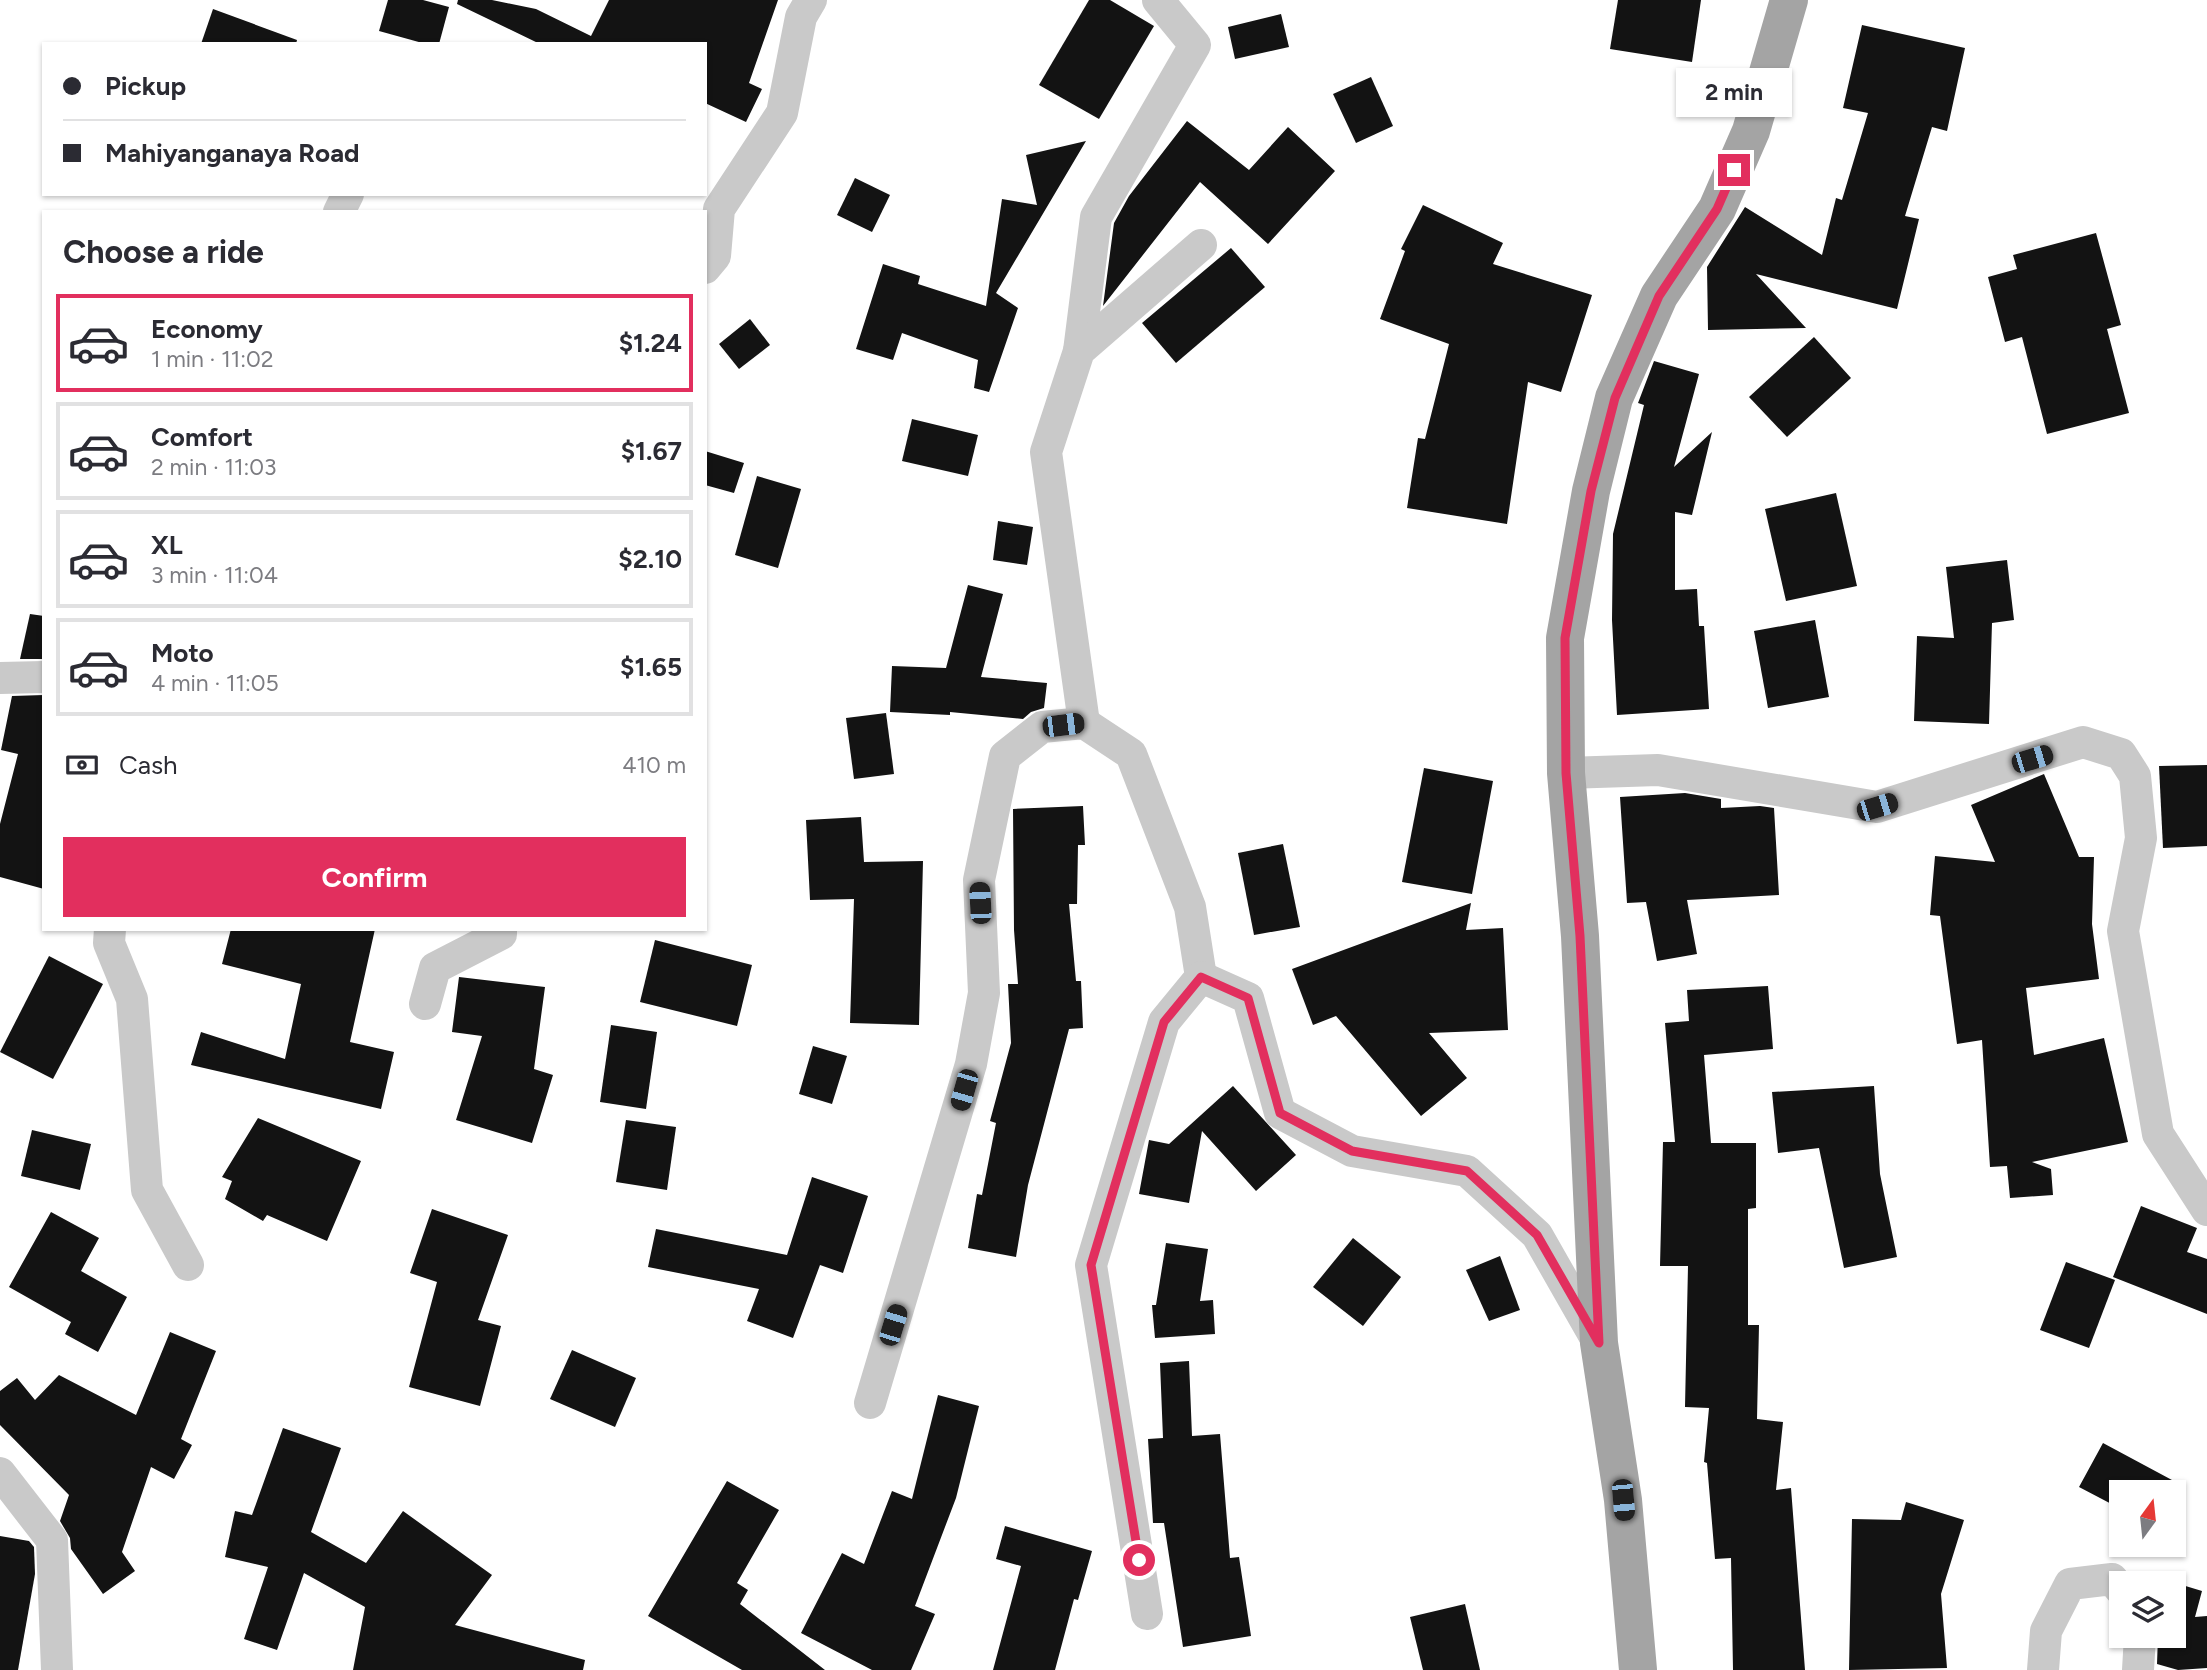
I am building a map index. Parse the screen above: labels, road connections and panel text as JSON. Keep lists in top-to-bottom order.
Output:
{
  "north": "top",
  "page": {
    "banner": ["Pickup", "Mahiyanganaya Road"],
    "bubble": "2 min",
    "heading": "Choose a ride",
    "list": [
      {
        "name": "Economy",
        "note": "1 min · 11:02",
        "value": "$1.24"
      },
      {
        "name": "Comfort",
        "note": "2 min · 11:03",
        "value": "$1.67"
      },
      {
        "name": "XL",
        "note": "3 min · 11:04",
        "value": "$2.10"
      },
      {
        "name": "Moto",
        "note": "4 min · 11:05",
        "value": "$1.65"
      }
    ],
    "pay": ["Cash", "410 m"],
    "buttons": "Confirm"
  }
}
